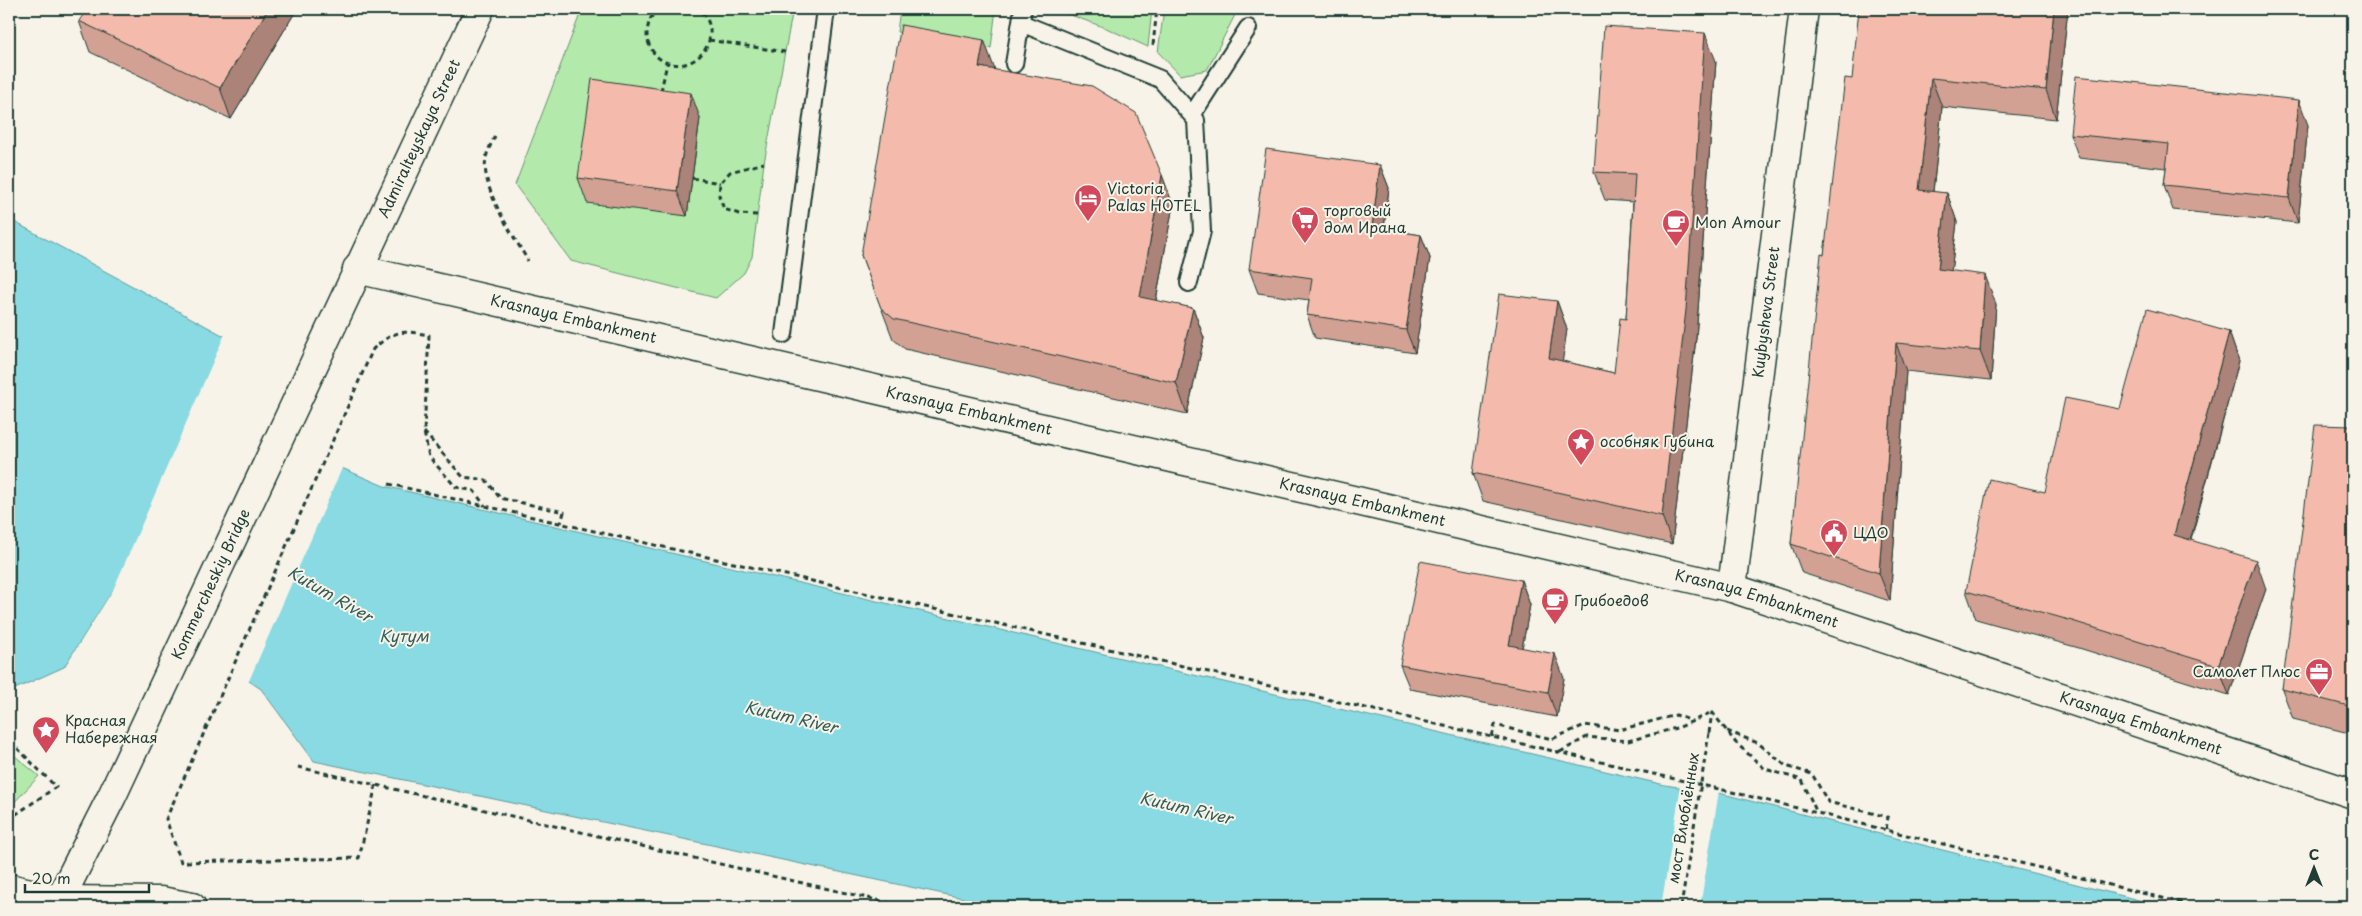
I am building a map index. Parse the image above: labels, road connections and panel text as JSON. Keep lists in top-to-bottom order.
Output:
{
  "streets": {
    "main road": [
      "Admiralteyskaya Street",
      "Kuybysheva Street",
      "Krasnaya Embankment",
      "Kommercheskiy Bridge"
    ],
    "path": ["мост Влюблённых"]
  },
  "crossings": [
    ["Admiralteyskaya Street", "Krasnaya Embankment"],
    ["Admiralteyskaya Street", "Kommercheskiy Bridge"],
    ["Kuybysheva Street", "Krasnaya Embankment"],
    ["Krasnaya Embankment", "Kommercheskiy Bridge"]
  ],
  "water": ["Kutum River", "Кутум"],
  "places": {
    "hotel": ["Victoria Palas HOTEL"],
    "supermarket": ["торговый дом Ирана"],
    "cafe": ["Mon Amour", "Грибоедов"],
    "place": ["особняк Губина", "Красная Набережная"],
    "public building": ["ЦДО"],
    "office": ["Самолет Плюс"]
  },
  "scale_bar": "20 m",
  "north": "top"
}
